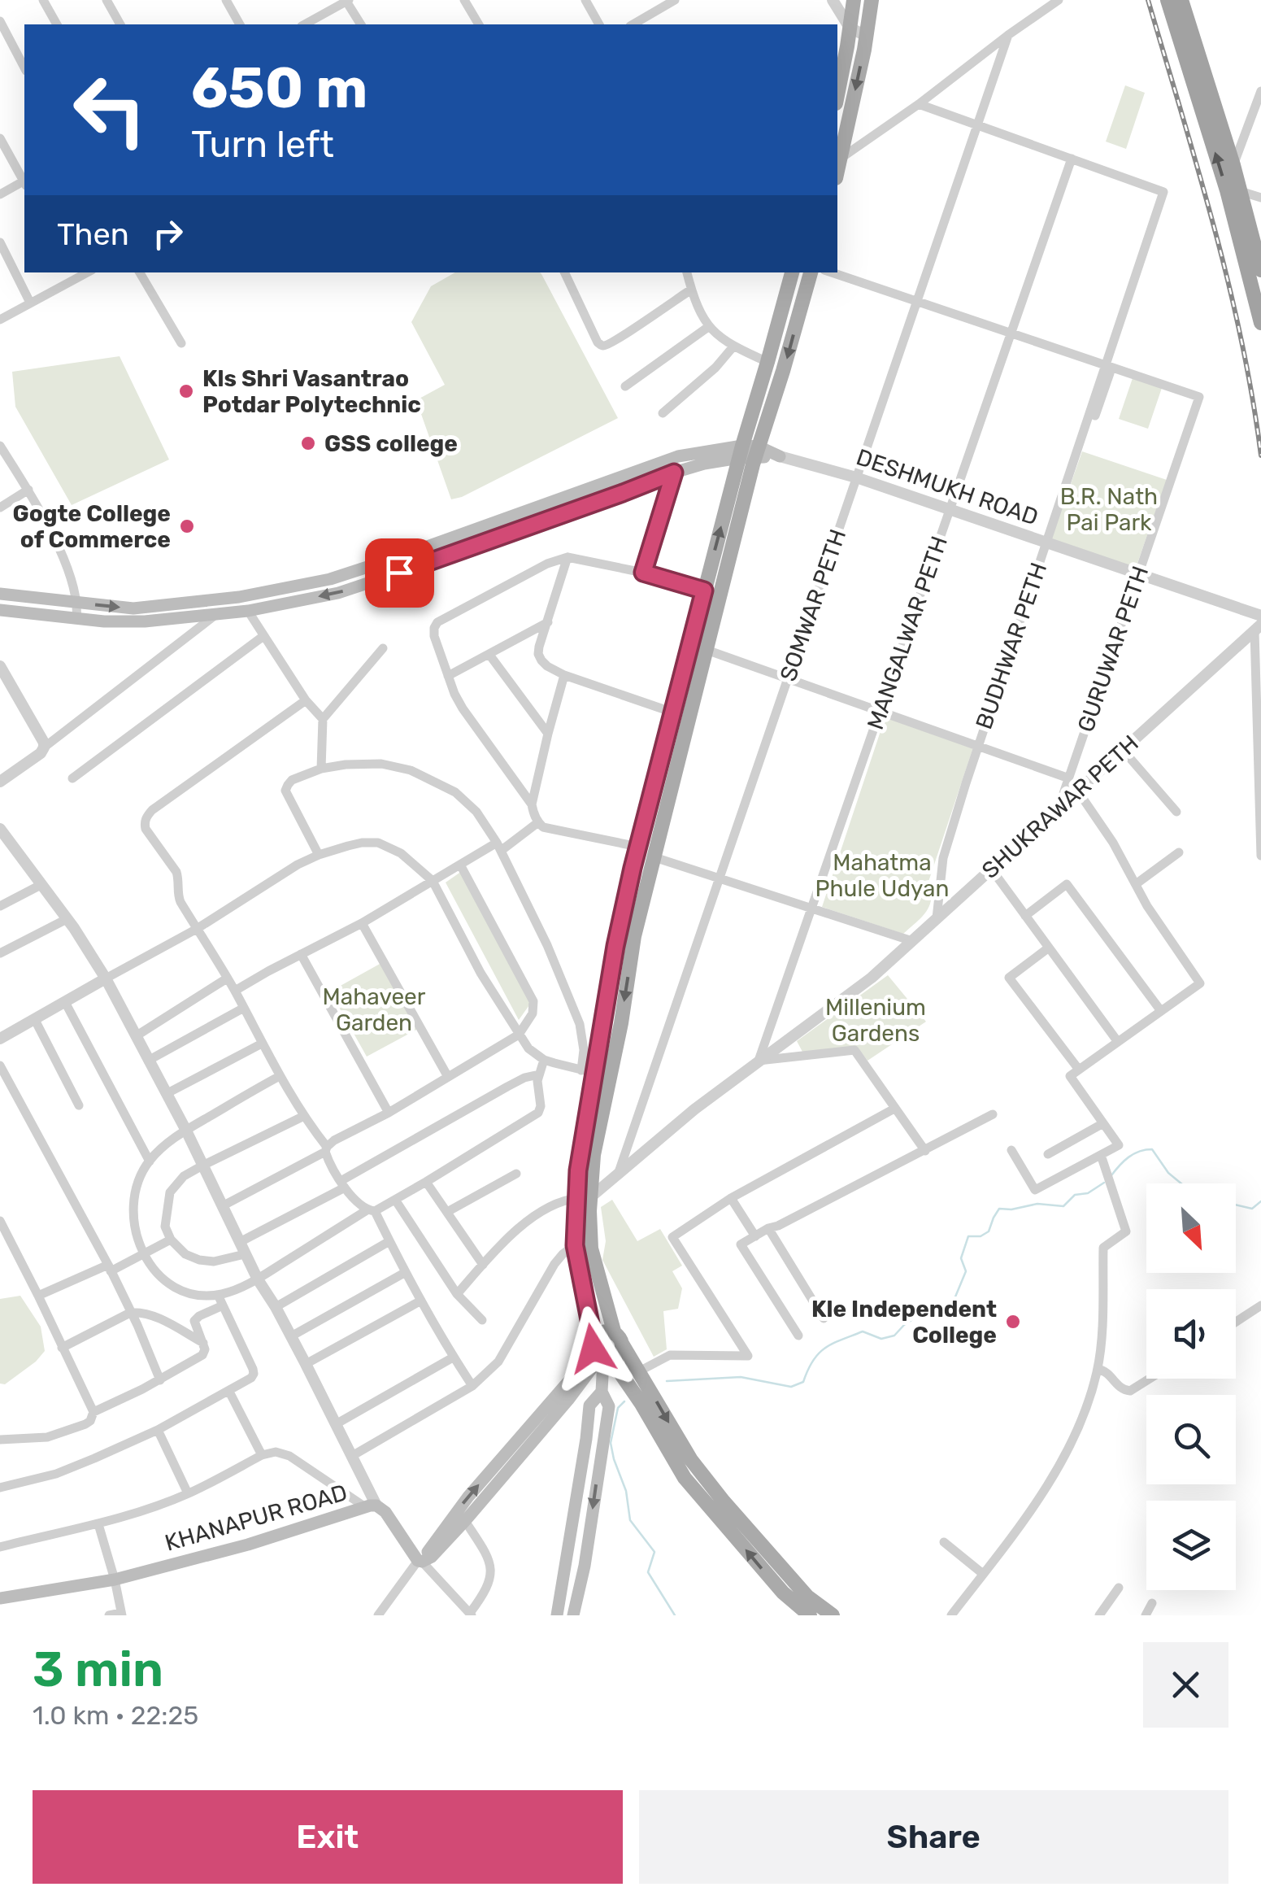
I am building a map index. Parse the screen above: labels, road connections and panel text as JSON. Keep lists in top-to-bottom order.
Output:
{
  "streets": {
    "main road": ["DESHMUKH ROAD", "KHANAPUR ROAD"],
    "street": [
      "SOMWAR PETH",
      "MANGALWAR PETH",
      "BUDHWAR PETH",
      "GURUWAR PETH",
      "SHUKRAWAR PETH"
    ]
  },
  "crossings": [
    ["DESHMUKH ROAD", "SOMWAR PETH"],
    ["DESHMUKH ROAD", "MANGALWAR PETH"],
    ["DESHMUKH ROAD", "BUDHWAR PETH"],
    ["DESHMUKH ROAD", "GURUWAR PETH"],
    ["SOMWAR PETH", "SHUKRAWAR PETH"],
    ["MANGALWAR PETH", "BUDHWAR PETH"],
    ["MANGALWAR PETH", "SHUKRAWAR PETH"],
    ["BUDHWAR PETH", "GURUWAR PETH"],
    ["BUDHWAR PETH", "SHUKRAWAR PETH"],
    ["GURUWAR PETH", "SHUKRAWAR PETH"]
  ],
  "parks": [
    "B.R. Nath Pai Park",
    "Mahatma Phule Udyan",
    "Mahaveer Garden",
    "Millenium Gardens"
  ],
  "places": [
    "Kls Shri Vasantrao Potdar Polytechnic",
    "GSS college",
    "Gogte College of Commerce",
    "Kle Independent College"
  ],
  "north": "bottom right",
  "page": {
    "turn": ["650 m", "Turn left"],
    "then": "Then",
    "heading": ["3 min", "1.0 km · 22:25"],
    "buttons": ["Exit", "Share"]
  }
}
